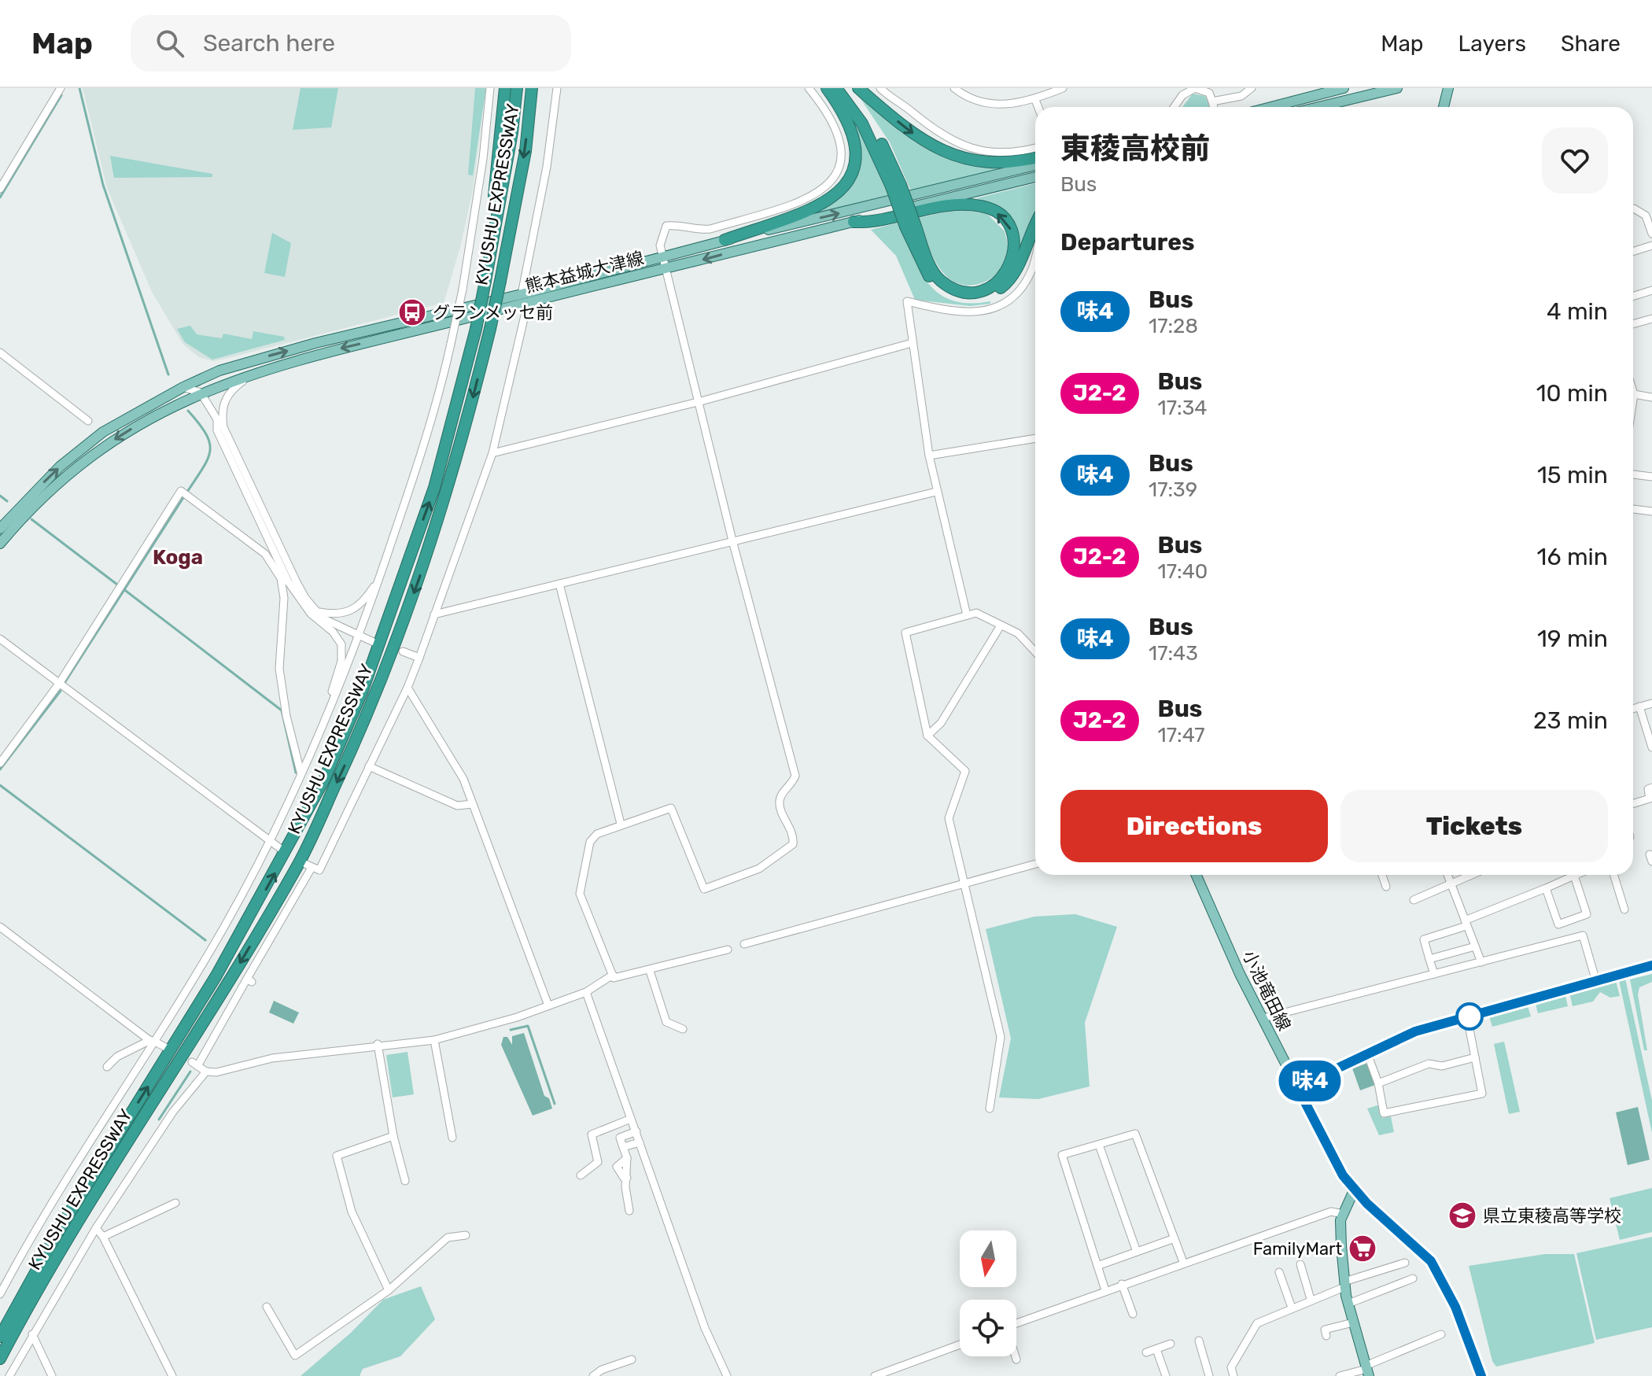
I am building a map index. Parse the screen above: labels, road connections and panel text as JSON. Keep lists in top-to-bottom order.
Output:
{
  "streets": {
    "highway": ["KYUSHU EXPRESSWAY"],
    "main road": ["熊本益城大津線", "小池竜田線"]
  },
  "districts": ["Koga"],
  "places": {
    "bus stop": ["グランメッセ前"],
    "school or university": ["県立東稜高等学校"],
    "supermarket": ["FamilyMart"]
  },
  "lines": ["bus line 味4"],
  "north": "bottom",
  "page": {
    "header": "Map",
    "search": "Search here",
    "nav": ["Map", "Layers", "Share"],
    "on_map": "味4",
    "heading": [
      ["東稜高校前", "Bus"],
      "Departures"
    ],
    "list": [
      {
        "mark": "味4",
        "name": "Bus",
        "note": "17:28",
        "value": "4 min"
      },
      {
        "mark": "J2-2",
        "name": "Bus",
        "note": "17:34",
        "value": "10 min"
      },
      {
        "mark": "味4",
        "name": "Bus",
        "note": "17:39",
        "value": "15 min"
      },
      {
        "mark": "J2-2",
        "name": "Bus",
        "note": "17:40",
        "value": "16 min"
      },
      {
        "mark": "味4",
        "name": "Bus",
        "note": "17:43",
        "value": "19 min"
      },
      {
        "mark": "J2-2",
        "name": "Bus",
        "note": "17:47",
        "value": "23 min"
      }
    ],
    "buttons": ["Directions", "Tickets"]
  }
}
